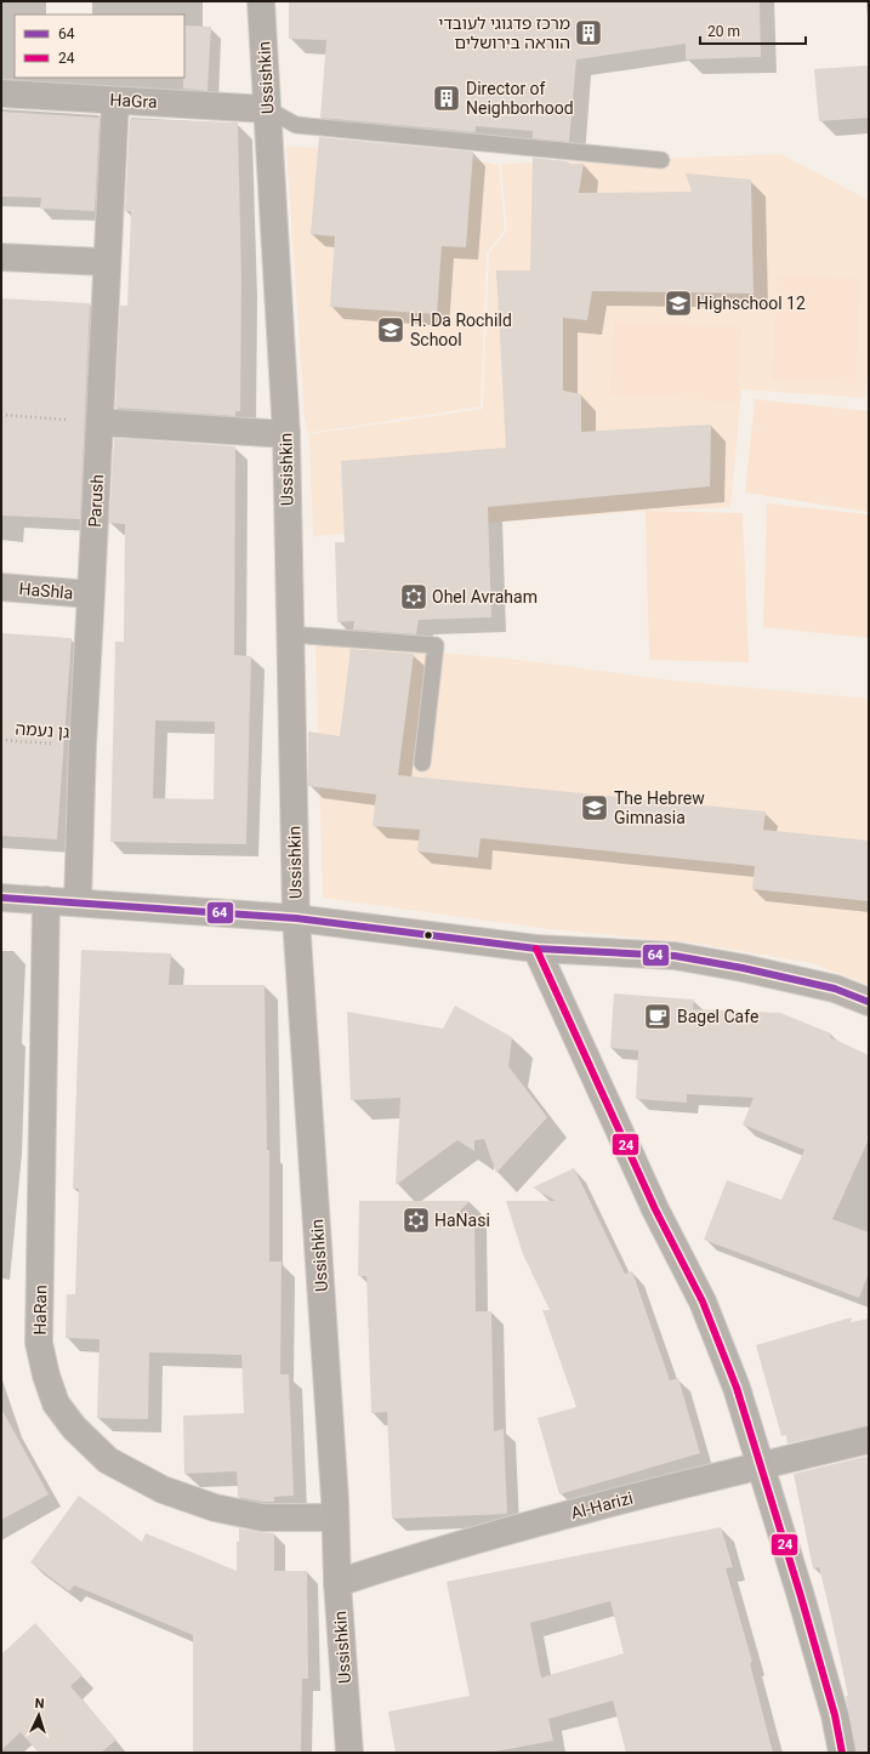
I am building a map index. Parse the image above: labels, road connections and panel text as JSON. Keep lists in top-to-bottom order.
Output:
{
  "streets": {
    "street": [
      "Ussishkin",
      "HaGra",
      "Parush",
      "HaShla",
      "HaRan",
      "Al-Harizi"
    ],
    "path": ["גן נעמה"]
  },
  "crossings": [
    ["Ussishkin", "HaGra"],
    ["Ussishkin", "HaRan"],
    ["Ussishkin", "Al-Harizi"],
    ["HaGra", "Parush"],
    ["Parush", "HaShla"],
    ["Parush", "גן נעמה"]
  ],
  "places": {
    "building": ["מרכז פדגוגי לעובדי הוראה בירושלים", "Director of Neighborhood"],
    "school or university": ["Highschool 12", "H. Da Rochild School", "The Hebrew Gimnasia"],
    "synagogue": ["Ohel Avraham", "HaNasi"],
    "cafe": ["Bagel Cafe"]
  },
  "lines": ["transit line 64", "transit line 24"],
  "legend": ["64", "24"],
  "scale_bar": "20 m",
  "north": "top"
}
